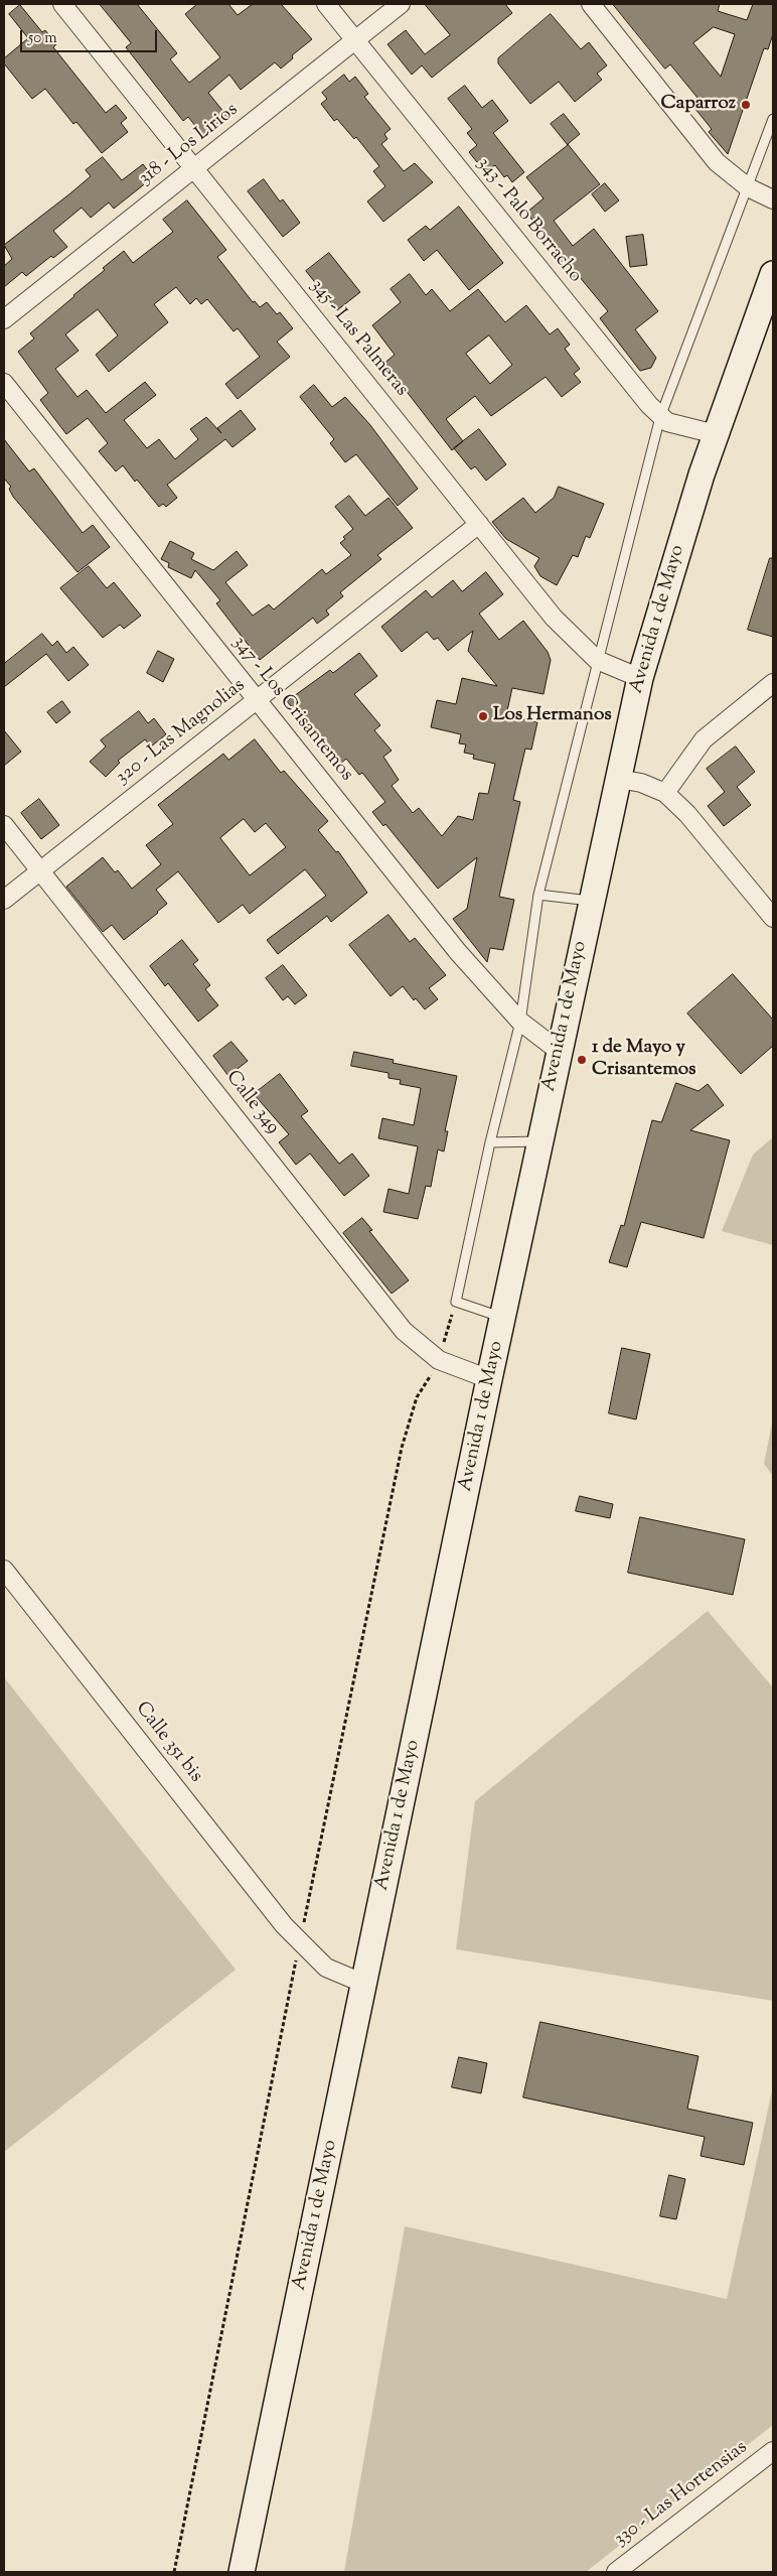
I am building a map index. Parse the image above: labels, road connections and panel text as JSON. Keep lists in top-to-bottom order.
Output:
{
  "streets": {
    "main road": ["Avenida 1 de Mayo"],
    "street": [
      "318 - Los Lirios",
      "343 - Palo Borracho",
      "345 - Las Palmeras",
      "347 - Los Crisantemos",
      "320 - Las Magnolias",
      "Calle 349",
      "Calle 351 bis",
      "330 - Las Hortensias"
    ]
  },
  "crossings": [
    ["318 - Los Lirios", "343 - Palo Borracho"],
    ["318 - Los Lirios", "345 - Las Palmeras"],
    ["343 - Palo Borracho", "Avenida 1 de Mayo"],
    ["345 - Las Palmeras", "Avenida 1 de Mayo"],
    ["345 - Las Palmeras", "320 - Las Magnolias"],
    ["Avenida 1 de Mayo", "347 - Los Crisantemos"],
    ["Avenida 1 de Mayo", "Calle 349"],
    ["Avenida 1 de Mayo", "Calle 351 bis"],
    ["347 - Los Crisantemos", "320 - Las Magnolias"],
    ["320 - Las Magnolias", "Calle 349"]
  ],
  "places": ["Caparroz", "Los Hermanos", "1 de Mayo y Crisantemos"],
  "scale_bar": "50 m"
}
